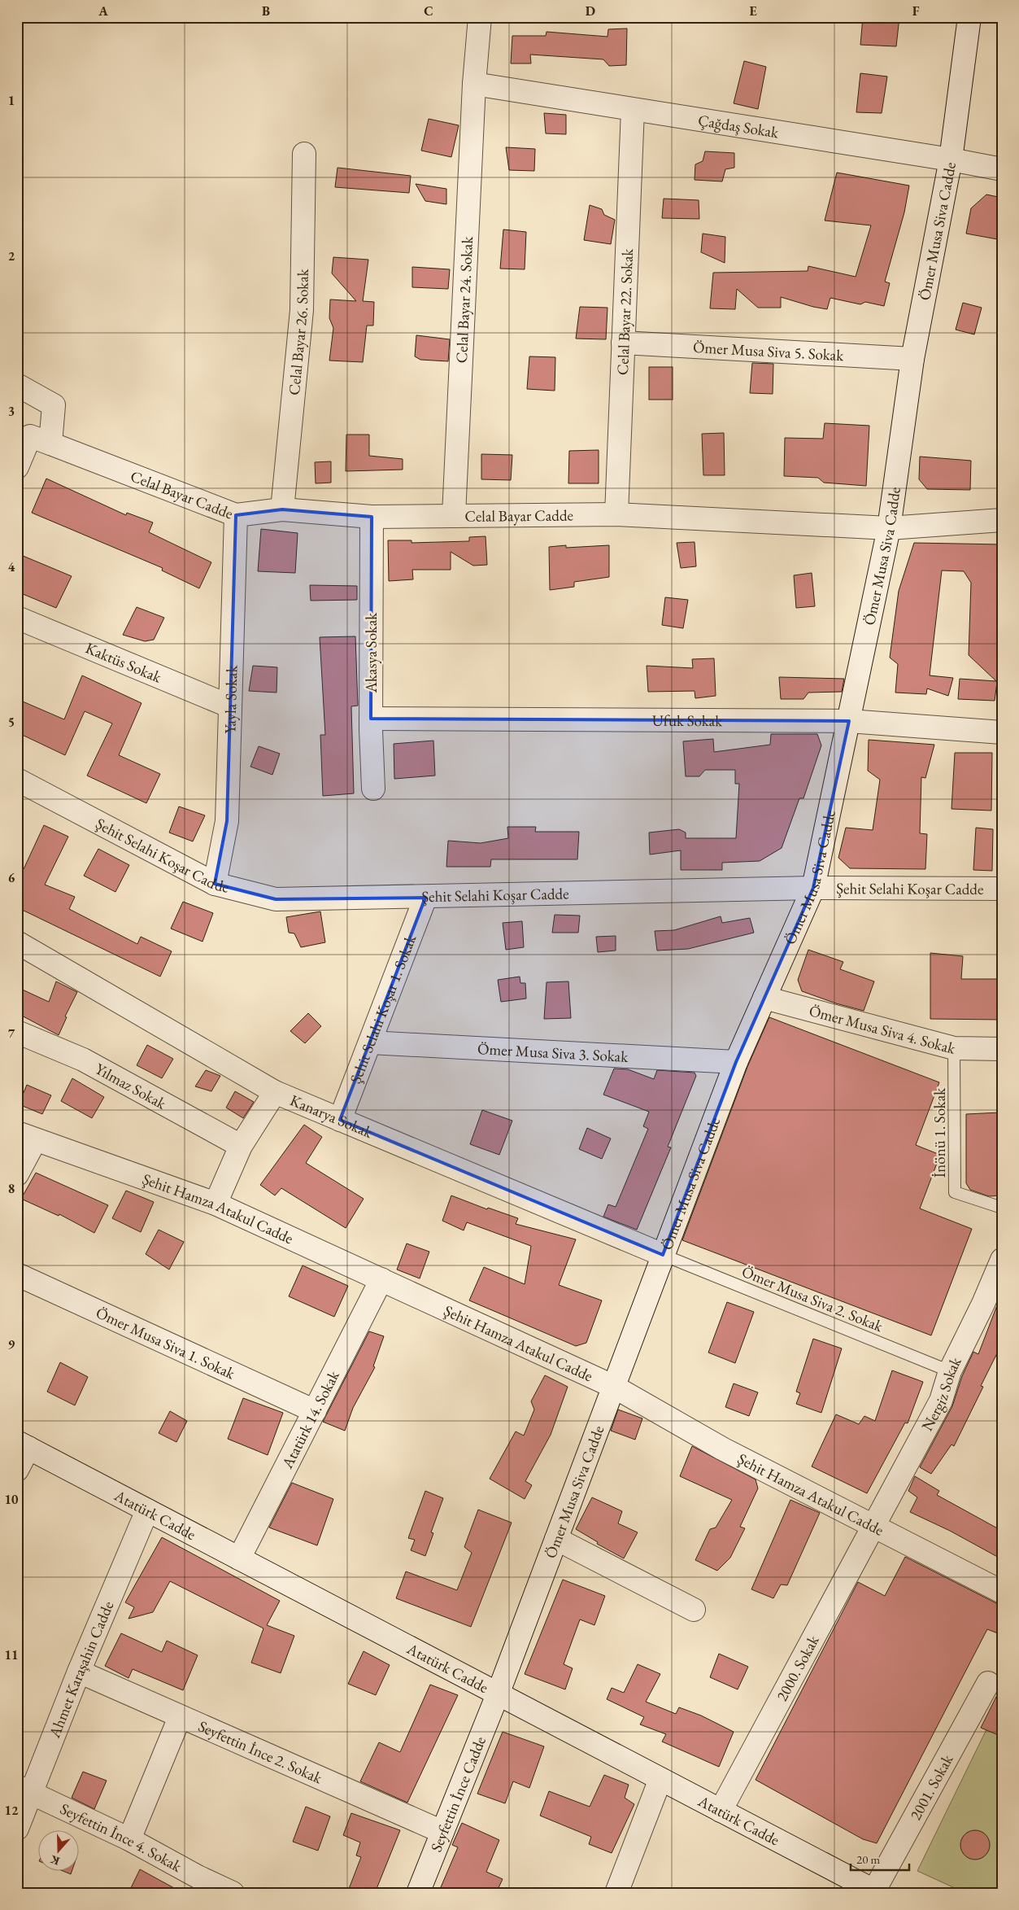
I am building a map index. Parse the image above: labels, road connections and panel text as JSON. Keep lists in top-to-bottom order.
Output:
{
  "streets": {
    "street": [
      "Çağdaş Sokak",
      "Ömer Musa Siva Cadde",
      "Celal Bayar 24. Sokak",
      "Celal Bayar 22. Sokak",
      "Celal Bayar 26. Sokak",
      "Ömer Musa Siva 5. Sokak",
      "Celal Bayar Cadde",
      "Akasya Sokak",
      "Kaktüs Sokak",
      "Yayla Sokak",
      "Ufuk Sokak",
      "Şehit Selahi Koşar Cadde",
      "Şehit Selahi Koşar 1. Sokak",
      "Ömer Musa Siva 4. Sokak",
      "Ömer Musa Siva 3. Sokak",
      "Yılmaz Sokak",
      "Kanarya Sokak",
      "Şehit Hamza Atakul Cadde",
      "Ömer Musa Siva 1. Sokak",
      "Nergiz Sokak",
      "Atatürk 14. Sokak",
      "Atatürk Cadde",
      "2000. Sokak",
      "Ahmet Karaşahin Cadde",
      "Seyfettin İnce 2. Sokak",
      "2001. Sokak",
      "Seyfettin İnce Cadde",
      "Seyfettin İnce 4. Sokak"
    ],
    "lane": ["İnönü 1. Sokak", "Ömer Musa Siva 2. Sokak"]
  },
  "crossings": [
    ["Çağdaş Sokak", "Ömer Musa Siva Cadde"],
    ["Çağdaş Sokak", "Celal Bayar 24. Sokak"],
    ["Çağdaş Sokak", "Celal Bayar 22. Sokak"],
    ["Ömer Musa Siva Cadde", "Ömer Musa Siva 5. Sokak"],
    ["Ömer Musa Siva Cadde", "Celal Bayar Cadde"],
    ["Ömer Musa Siva Cadde", "Ufuk Sokak"],
    ["Ömer Musa Siva Cadde", "Şehit Selahi Koşar Cadde"],
    ["Ömer Musa Siva Cadde", "Ömer Musa Siva 4. Sokak"],
    ["Ömer Musa Siva Cadde", "Ömer Musa Siva 3. Sokak"],
    ["Ömer Musa Siva Cadde", "Kanarya Sokak"],
    ["Ömer Musa Siva Cadde", "Şehit Hamza Atakul Cadde"],
    ["Ömer Musa Siva Cadde", "Ömer Musa Siva 2. Sokak"],
    ["Ömer Musa Siva Cadde", "Atatürk Cadde"],
    ["Ömer Musa Siva Cadde", "Seyfettin İnce Cadde"],
    ["Celal Bayar 24. Sokak", "Celal Bayar Cadde"],
    ["Celal Bayar 22. Sokak", "Ömer Musa Siva 5. Sokak"],
    ["Celal Bayar 22. Sokak", "Celal Bayar Cadde"],
    ["Celal Bayar 26. Sokak", "Celal Bayar Cadde"],
    ["Celal Bayar Cadde", "Akasya Sokak"],
    ["Celal Bayar Cadde", "Yayla Sokak"],
    ["Akasya Sokak", "Ufuk Sokak"],
    ["Kaktüs Sokak", "Yayla Sokak"],
    ["Yayla Sokak", "Şehit Selahi Koşar Cadde"],
    ["Şehit Selahi Koşar Cadde", "Şehit Selahi Koşar 1. Sokak"],
    ["Şehit Selahi Koşar 1. Sokak", "Ömer Musa Siva 3. Sokak"],
    ["Şehit Selahi Koşar 1. Sokak", "Kanarya Sokak"],
    ["Ömer Musa Siva 4. Sokak", "İnönü 1. Sokak"],
    ["Kanarya Sokak", "Ömer Musa Siva 2. Sokak"],
    ["Şehit Hamza Atakul Cadde", "Nergiz Sokak"],
    ["Şehit Hamza Atakul Cadde", "Atatürk 14. Sokak"],
    ["Şehit Hamza Atakul Cadde", "2000. Sokak"],
    ["Ömer Musa Siva 2. Sokak", "Nergiz Sokak"],
    ["Ömer Musa Siva 1. Sokak", "Atatürk 14. Sokak"],
    ["Nergiz Sokak", "2000. Sokak"],
    ["Atatürk 14. Sokak", "Atatürk Cadde"],
    ["Atatürk Cadde", "2000. Sokak"],
    ["Atatürk Cadde", "Ahmet Karaşahin Cadde"],
    ["Atatürk Cadde", "2001. Sokak"],
    ["Atatürk Cadde", "Seyfettin İnce Cadde"],
    ["Ahmet Karaşahin Cadde", "Seyfettin İnce 2. Sokak"],
    ["Ahmet Karaşahin Cadde", "Seyfettin İnce 4. Sokak"],
    ["Seyfettin İnce 2. Sokak", "Seyfettin İnce Cadde"]
  ],
  "scale_bar": "20 m",
  "north": "bottom",
  "grid": {
    "columns": [
      "A",
      "B",
      "C",
      "D",
      "E",
      "F"
    ],
    "rows": [
      "1",
      "2",
      "3",
      "4",
      "5",
      "6",
      "7",
      "8",
      "9",
      "10",
      "11",
      "12"
    ]
  }
}
